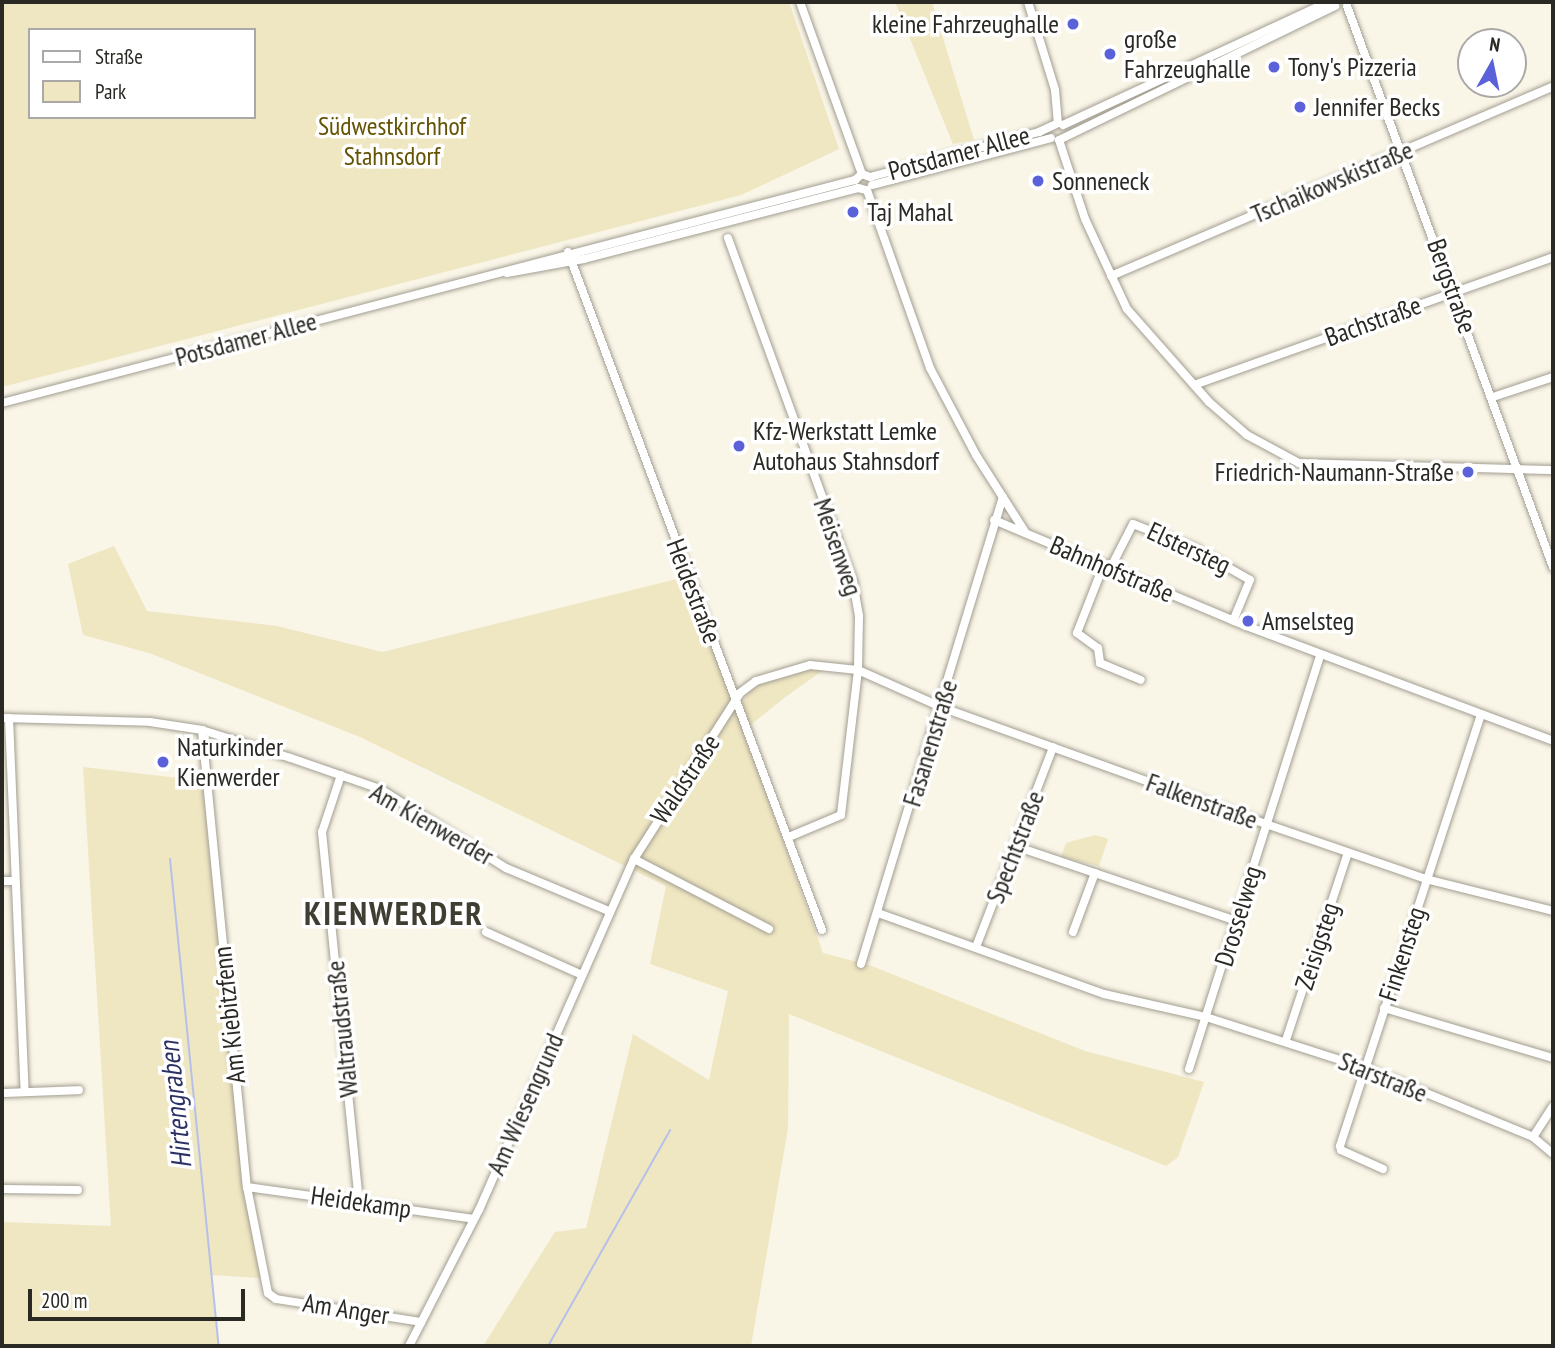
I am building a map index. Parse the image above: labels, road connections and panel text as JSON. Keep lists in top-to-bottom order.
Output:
{
  "streets": {
    "street": [
      "Potsdamer Allee",
      "Tschaikowskistraße",
      "Bergstraße",
      "Bachstraße",
      "Meisenweg",
      "Elstersteg",
      "Bahnhofstraße",
      "Heidestraße",
      "Fasanenstraße",
      "Waldstraße",
      "Falkenstraße",
      "Am Kienwerder",
      "Spechtstraße",
      "Drosselweg",
      "Zeisigsteg",
      "Finkensteg",
      "Am Kiebitzfenn",
      "Waltraudstraße",
      "Starstraße",
      "Am Wiesengrund",
      "Heidekamp",
      "Am Anger"
    ]
  },
  "crossings": [
    ["Potsdamer Allee", "Bahnhofstraße"],
    ["Potsdamer Allee", "Heidestraße"],
    ["Tschaikowskistraße", "Bergstraße"],
    ["Bergstraße", "Bachstraße"],
    ["Meisenweg", "Heidestraße"],
    ["Meisenweg", "Waldstraße"],
    ["Meisenweg", "Falkenstraße"],
    ["Elstersteg", "Bahnhofstraße"],
    ["Bahnhofstraße", "Fasanenstraße"],
    ["Bahnhofstraße", "Drosselweg"],
    ["Bahnhofstraße", "Finkensteg"],
    ["Heidestraße", "Waldstraße"],
    ["Fasanenstraße", "Falkenstraße"],
    ["Fasanenstraße", "Starstraße"],
    ["Waldstraße", "Falkenstraße"],
    ["Waldstraße", "Am Wiesengrund"],
    ["Falkenstraße", "Spechtstraße"],
    ["Falkenstraße", "Drosselweg"],
    ["Falkenstraße", "Zeisigsteg"],
    ["Falkenstraße", "Finkensteg"],
    ["Am Kienwerder", "Am Kiebitzfenn"],
    ["Am Kienwerder", "Waltraudstraße"],
    ["Am Kienwerder", "Am Wiesengrund"],
    ["Spechtstraße", "Starstraße"],
    ["Drosselweg", "Starstraße"],
    ["Zeisigsteg", "Starstraße"],
    ["Finkensteg", "Starstraße"],
    ["Am Kiebitzfenn", "Heidekamp"],
    ["Am Kiebitzfenn", "Am Anger"],
    ["Waltraudstraße", "Heidekamp"],
    ["Am Wiesengrund", "Heidekamp"],
    ["Am Wiesengrund", "Am Anger"]
  ],
  "districts": ["KIENWERDER"],
  "water": ["Hirtengraben"],
  "parks": ["Südwestkirchhof Stahnsdorf"],
  "places": [
    "kleine Fahrzeughalle",
    "große Fahrzeughalle",
    "Tony's Pizzeria",
    "Jennifer Becks",
    "Sonneneck",
    "Taj Mahal",
    "Kfz-Werkstatt Lemke Autohaus Stahnsdorf",
    "Friedrich-Naumann-Straße",
    "Amselsteg",
    "Naturkinder Kienwerder"
  ],
  "legend": ["Straße", "Park"],
  "scale_bar": "200 m",
  "north": "top"
}
